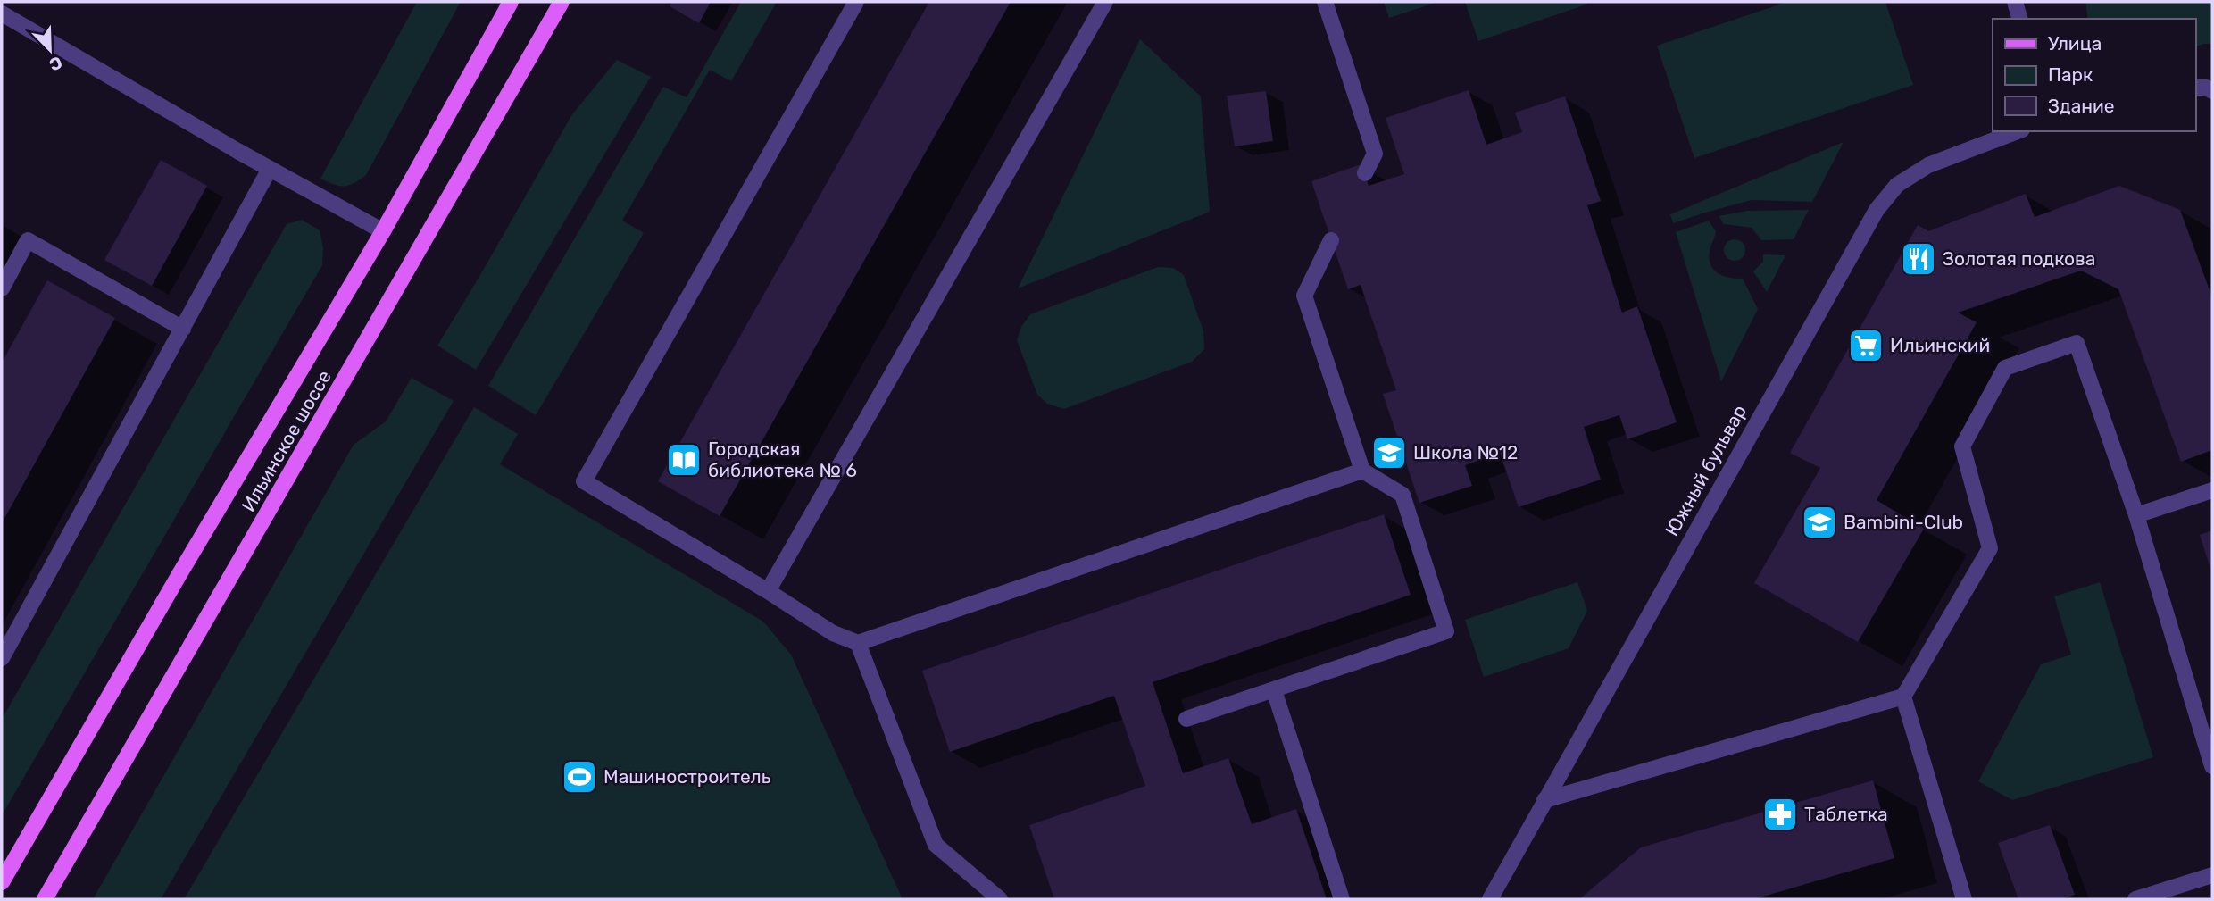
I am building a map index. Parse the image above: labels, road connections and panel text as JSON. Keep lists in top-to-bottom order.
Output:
{
  "streets": {
    "main road": ["Ильинское шоссе"],
    "street": ["Южный бульвар"]
  },
  "places": {
    "restaurant": ["Золотая подкова"],
    "supermarket": ["Ильинский"],
    "school or university": ["Школа №12", "Bambini-Club"],
    "library": ["Городская библиотека № 6"],
    "sports": ["Машиностроитель"],
    "pharmacy": ["Таблетка"]
  },
  "legend": ["Улица", "Парк", "Здание"],
  "north": "bottom right"
}
